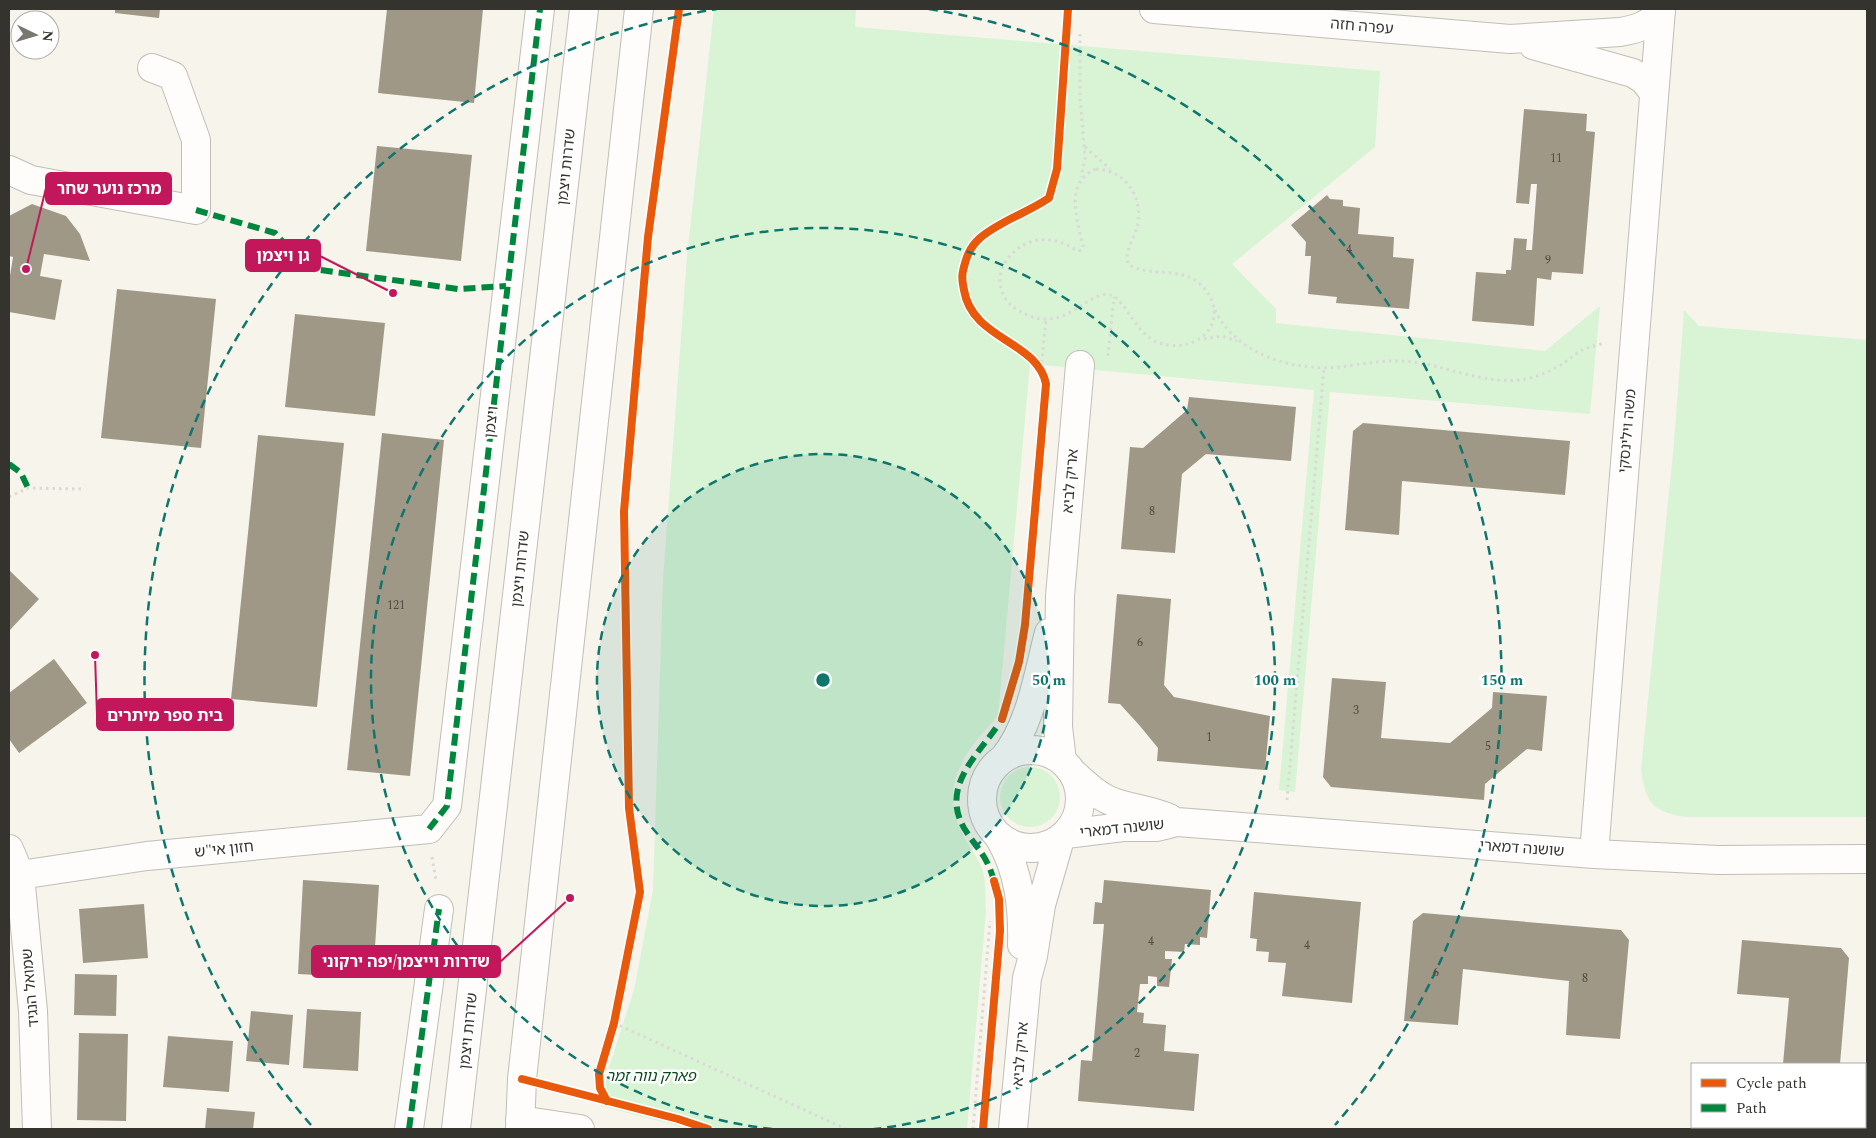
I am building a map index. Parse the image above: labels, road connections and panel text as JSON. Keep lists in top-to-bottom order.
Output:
{
  "streets": {
    "street": [
      "עפרה חזה",
      "שדרות ויצמן",
      "ויצמן",
      "משה וילינסקי",
      "אריק לביא",
      "שושנה דמארי",
      "חזון אי\"ש",
      "שמואל הנגיד"
    ]
  },
  "crossings": [
    ["עפרה חזה", "משה וילינסקי"],
    ["ויצמן", "חזון אי\"ש"],
    ["משה וילינסקי", "שושנה דמארי"],
    ["אריק לביא", "שושנה דמארי"],
    ["חזון אי\"ש", "שמואל הנגיד"]
  ],
  "parks": ["פארק נווה זמר"],
  "places": [
    "מרכז נוער שחר",
    "גן ויצמן",
    "בית ספר מיתרים",
    "שדרות וייצמן/יפה ירקוני"
  ],
  "house_numbers": [
    "11",
    "4",
    "9",
    "8",
    "121",
    "6",
    "3",
    "1",
    "5",
    "4",
    "4",
    "6",
    "8",
    "2"
  ],
  "legend": ["Cycle path", "Path"],
  "north": "right",
  "rings": ["50 m", "100 m", "150 m"]
}
